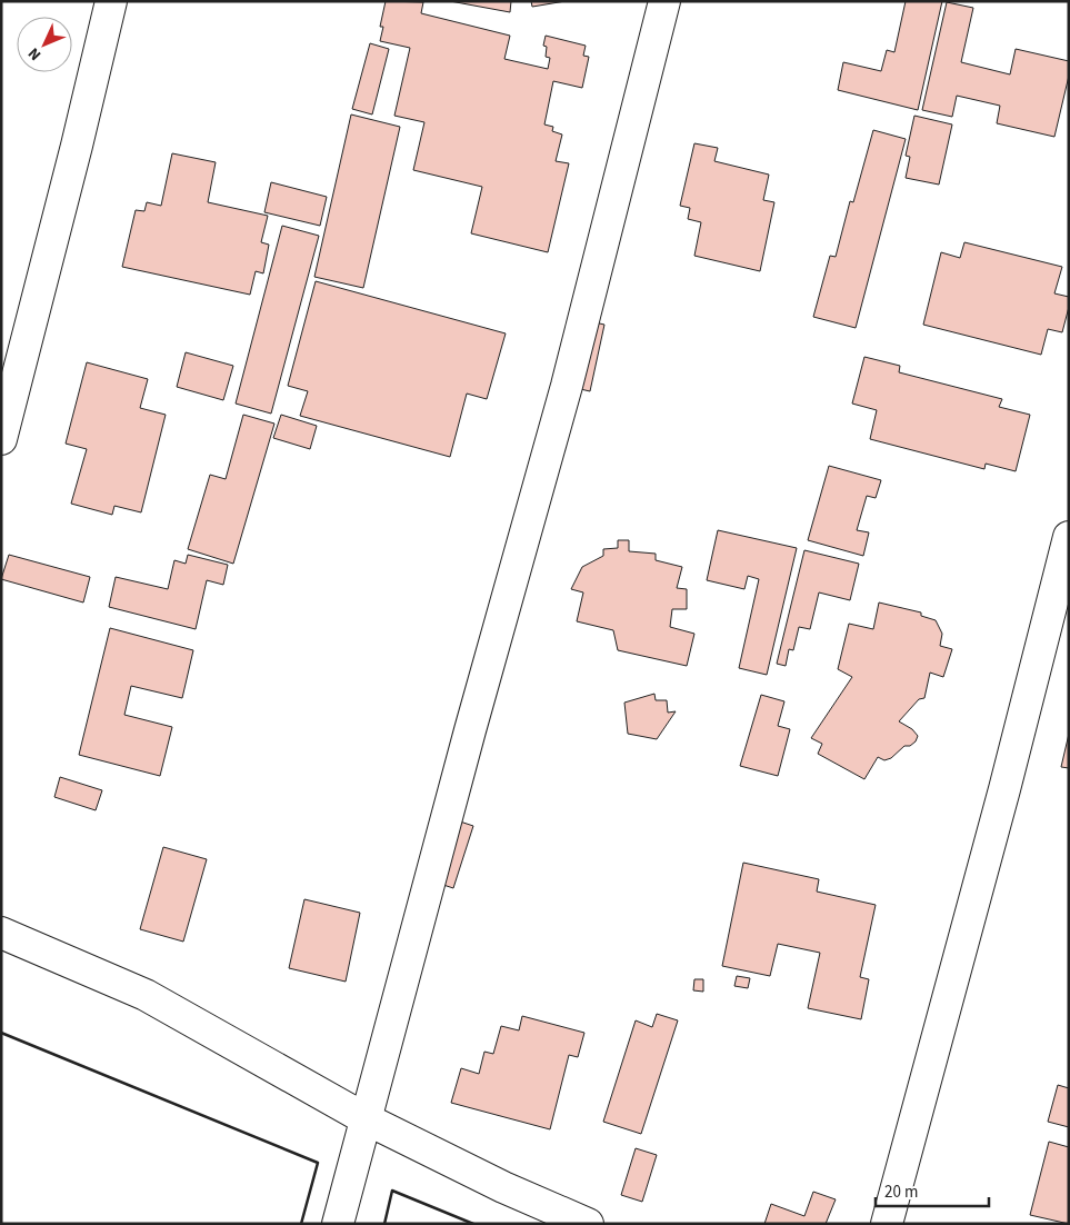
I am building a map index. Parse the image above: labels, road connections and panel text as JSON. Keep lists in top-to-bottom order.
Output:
{
  "scale_bar": "20 m",
  "north": "bottom left"
}
